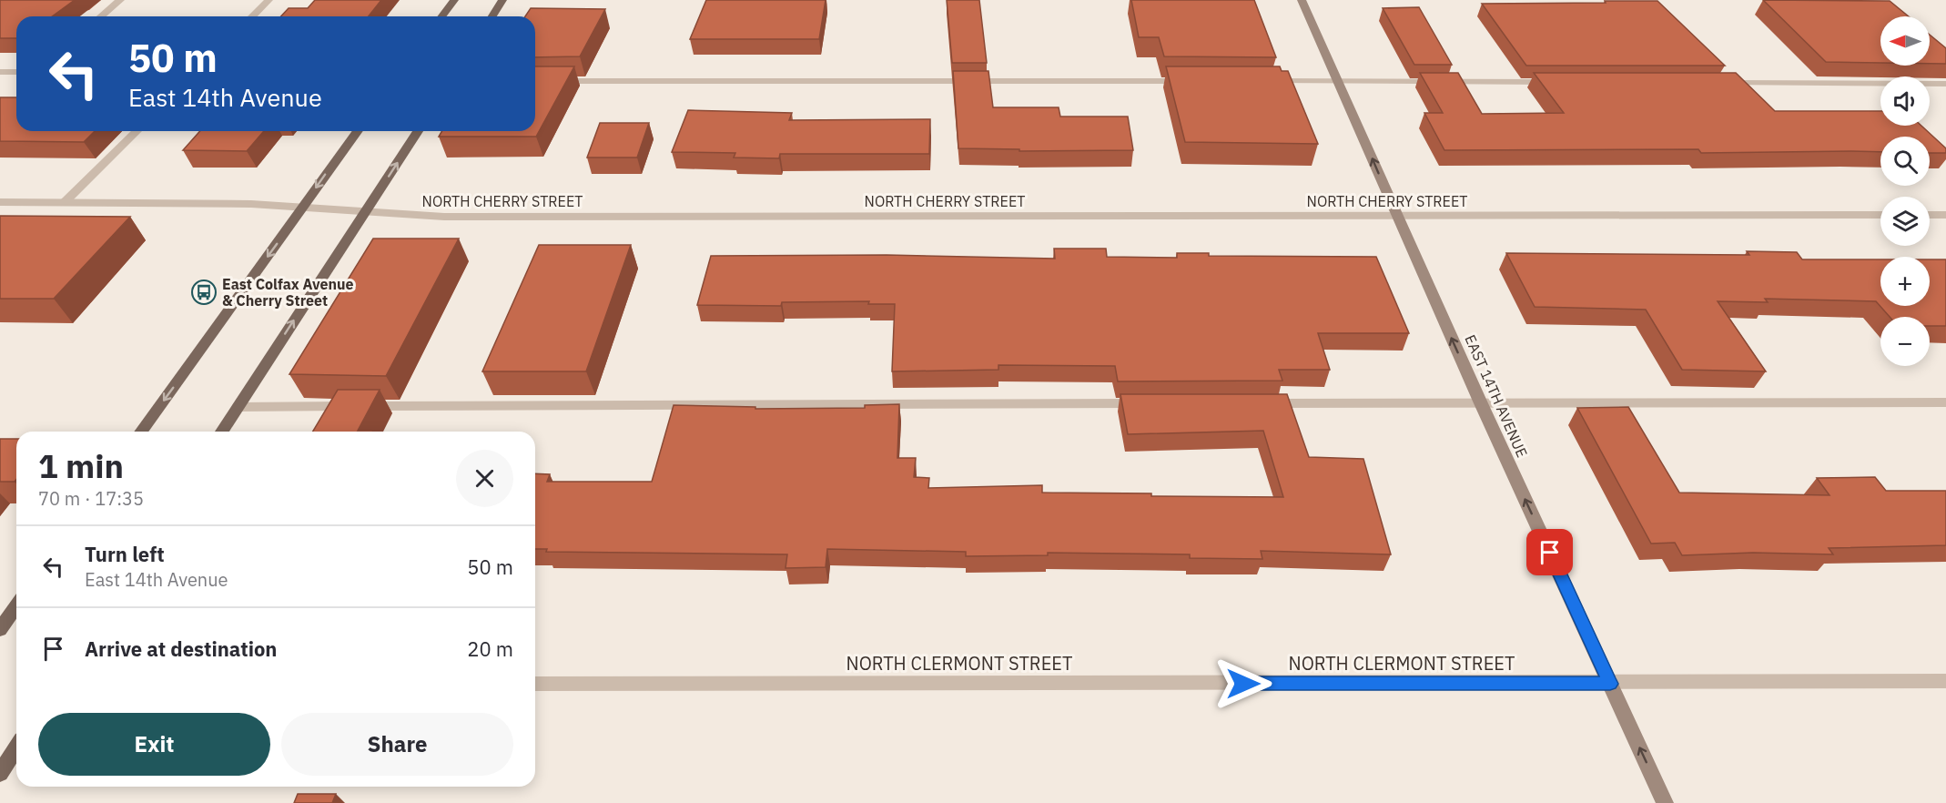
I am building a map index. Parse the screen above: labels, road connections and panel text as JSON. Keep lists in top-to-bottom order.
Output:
{
  "streets": {
    "main road": ["EAST 14TH AVENUE"],
    "street": ["NORTH CHERRY STREET", "NORTH CLERMONT STREET"]
  },
  "crossings": [
    ["NORTH CHERRY STREET", "EAST 14TH AVENUE"],
    ["EAST 14TH AVENUE", "NORTH CLERMONT STREET"]
  ],
  "one_way": ["EAST 14TH AVENUE"],
  "places": {
    "bus stop": ["East Colfax Avenue & Cherry Street"]
  },
  "north": "left",
  "page": {
    "map_buttons": ["+", "−"],
    "turn": ["50 m", "East 14th Avenue"],
    "heading": ["1 min", "70 m · 17:35"],
    "list": [
      {
        "name": "Turn left",
        "note": "East 14th Avenue",
        "value": "50 m"
      },
      {
        "name": "Arrive at destination",
        "value": "20 m"
      }
    ],
    "buttons": ["Exit", "Share"]
  }
}
